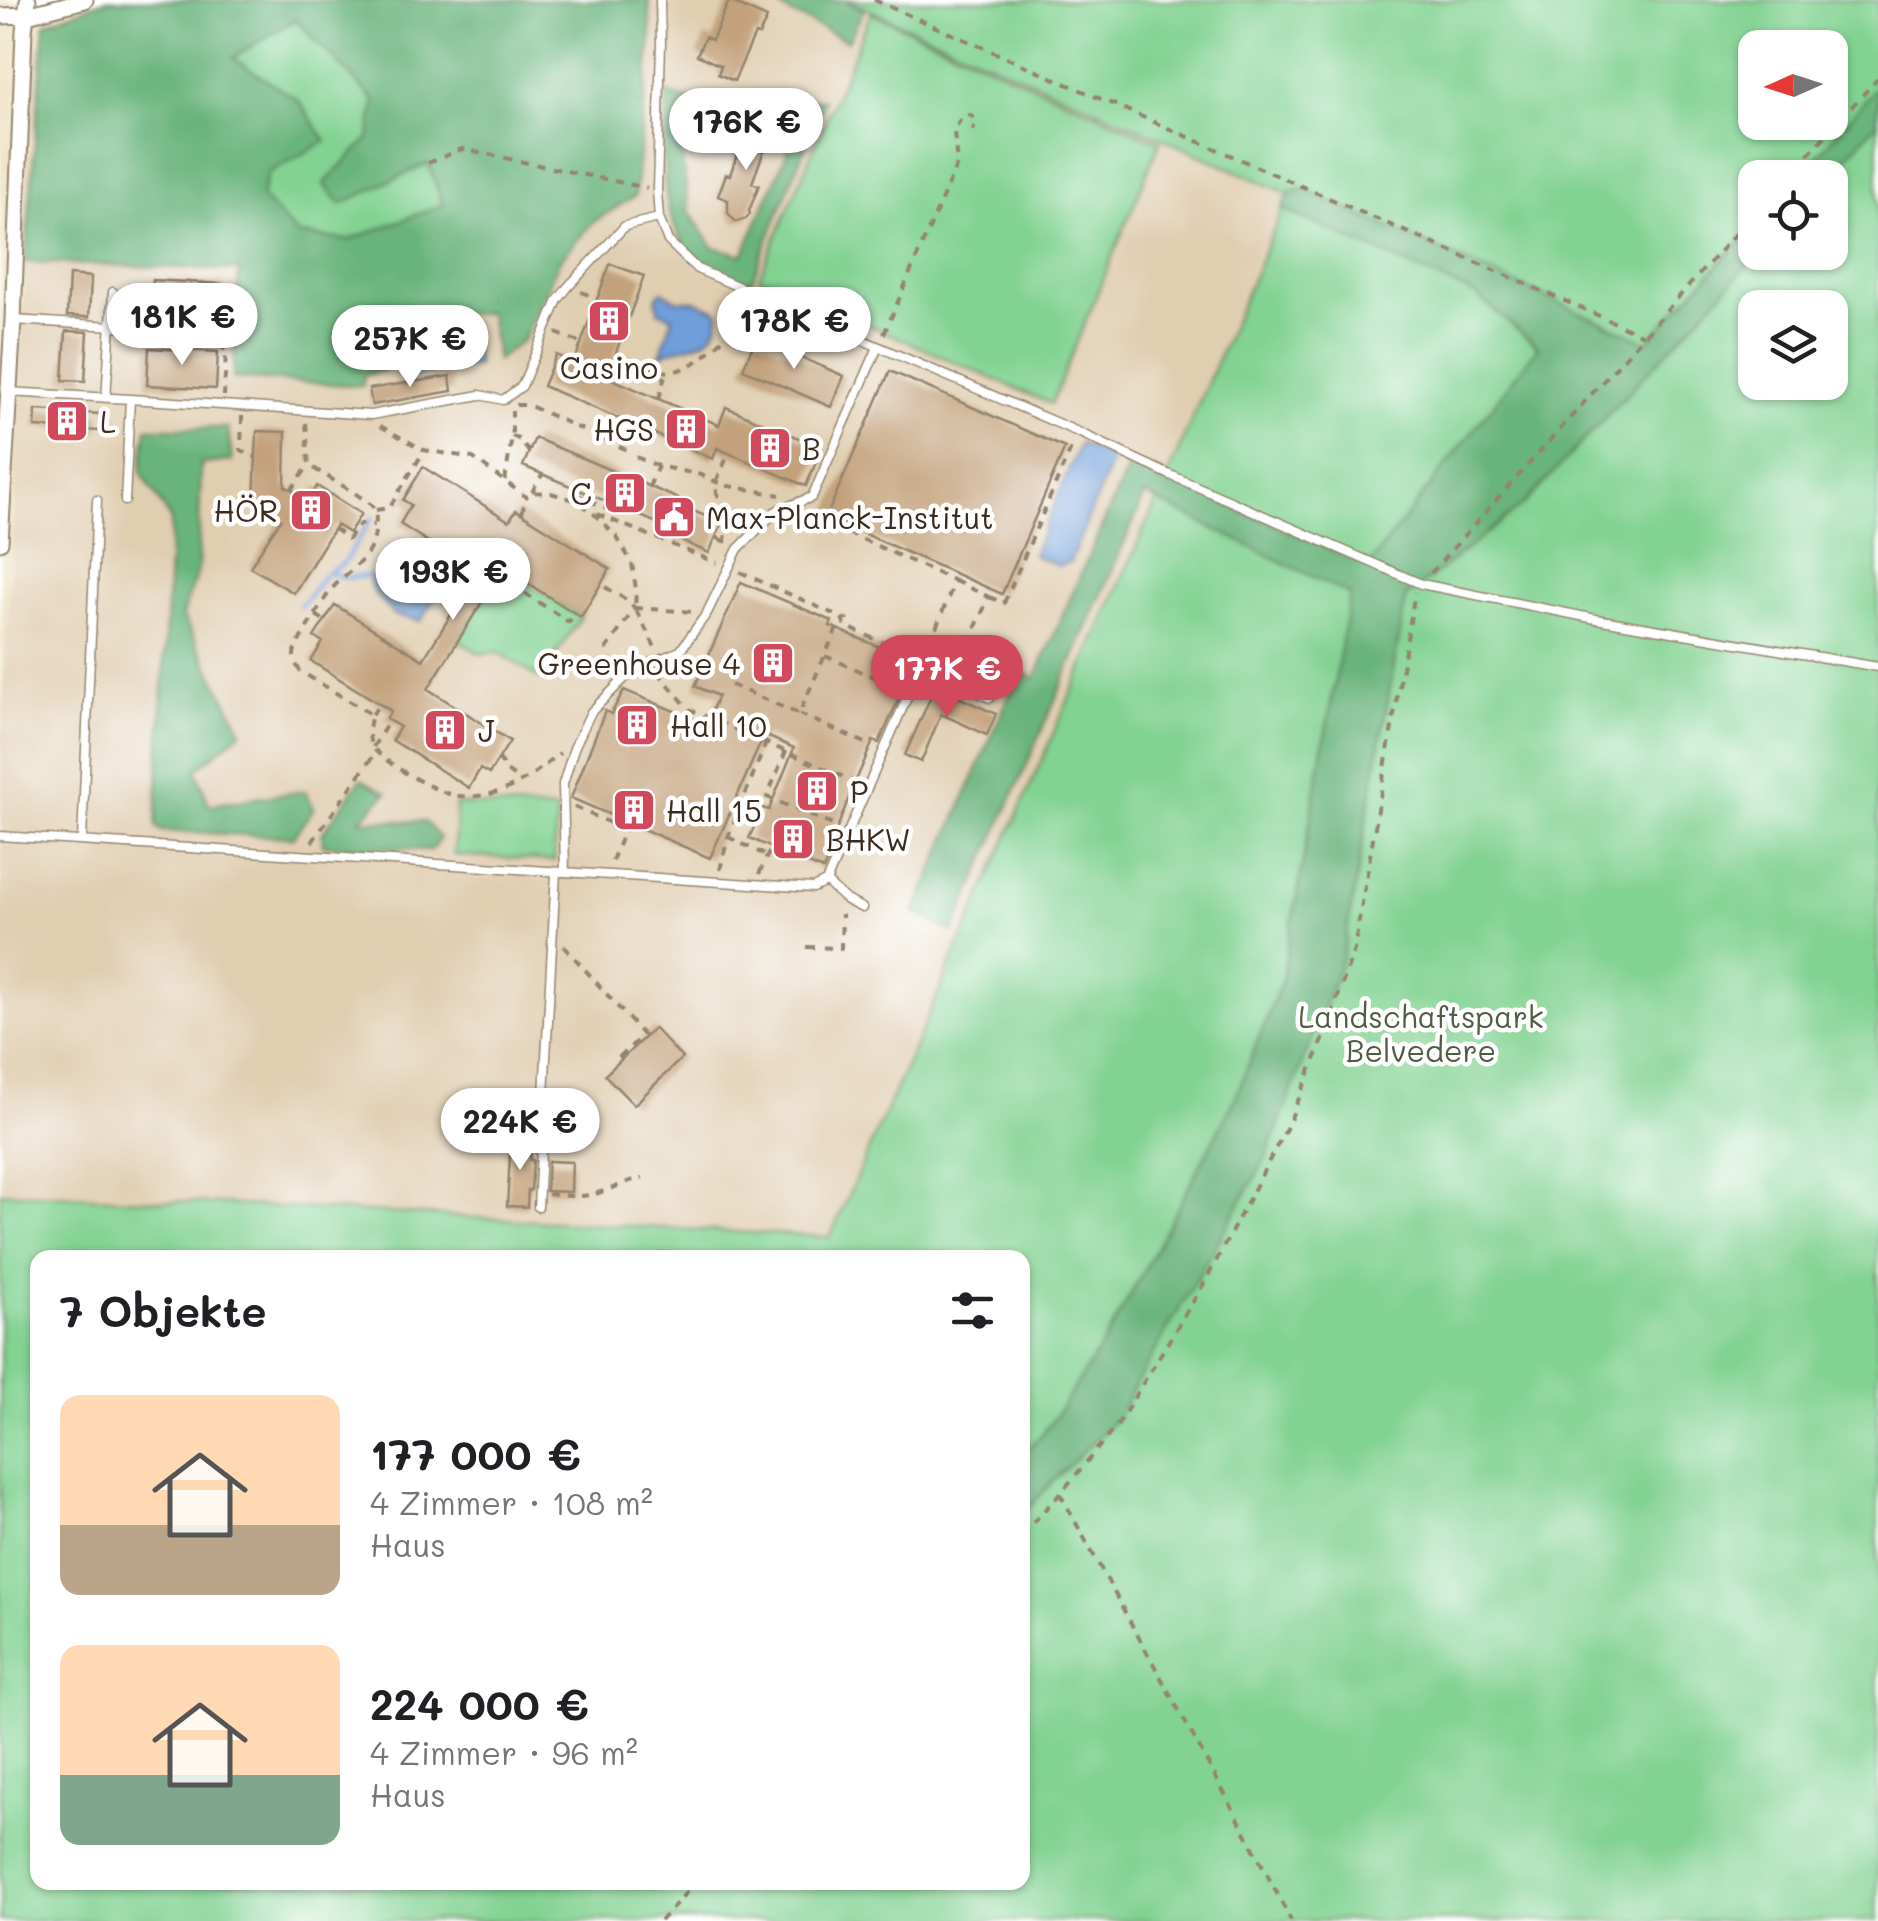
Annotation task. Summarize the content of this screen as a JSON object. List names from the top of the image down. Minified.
{"parks":["Landschaftspark Belvedere"],"places":{"building":["Casino","L","HGS","B","C","HÖR","Greenhouse 4","Hall 10","J","P","Hall 15","BHKW"],"public building":["Max-Planck-Institut"]},"north":"left","page":{"price":["176K €","181K €","178K €","257K €","193K €","177K €","224K €"],"heading":"7 Objekte","list":[{"name":"177 000 €","note":"4 Zimmer · 108 m² · Haus"},{"name":"224 000 €","note":"4 Zimmer · 96 m² · Haus"}]}}
